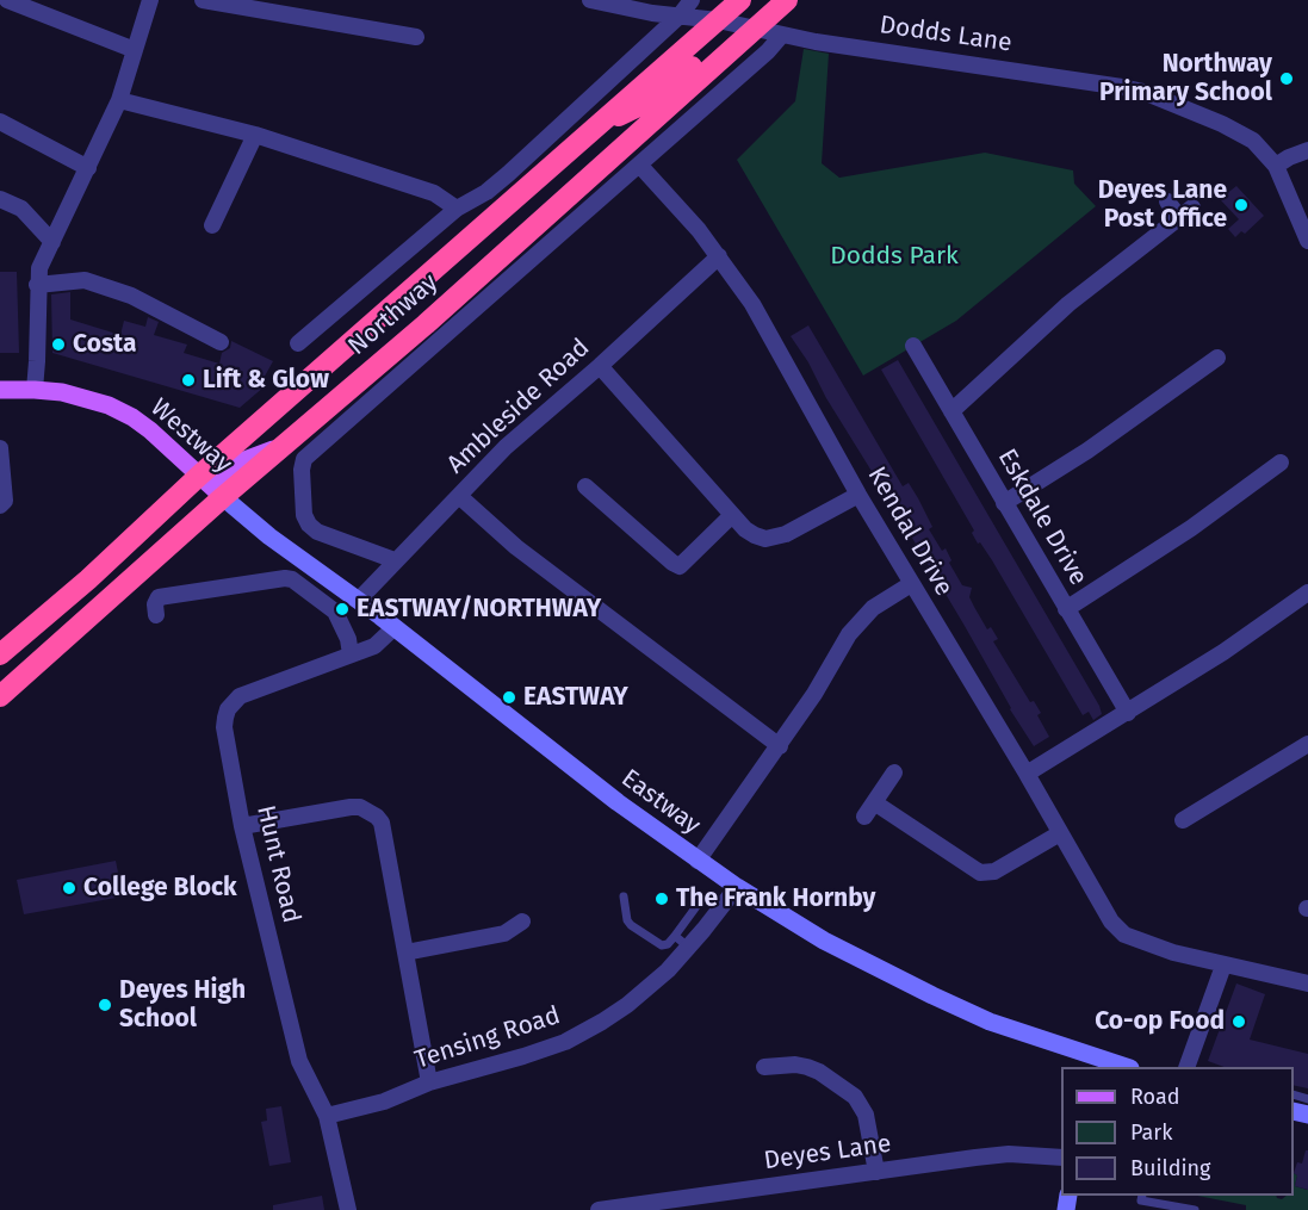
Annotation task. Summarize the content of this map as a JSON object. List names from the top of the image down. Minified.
{"streets":{"highway":["Northway"],"main road":["Westway"],"street":["Dodds Lane","Ambleside Road","Eskdale Drive","Kendal Drive","Eastway","Hunt Road","Tensing Road","Deyes Lane"]},"crossings":[["Dodds Lane","Northway"],["Northway","Ambleside Road"],["Northway","Westway"],["Northway","Kendal Drive"],["Northway","Eastway"],["Ambleside Road","Kendal Drive"],["Ambleside Road","Eastway"],["Westway","Eastway"],["Eastway","Hunt Road"],["Eastway","Tensing Road"],["Hunt Road","Tensing Road"]],"parks":["Dodds Park"],"places":["Northway Primary School","Deyes Lane Post Office","Costa","Lift & Glow","EASTWAY/NORTHWAY","EASTWAY","College Block","The Frank Hornby","Deyes High School","Co-op Food"],"legend":["Road","Park","Building"]}
